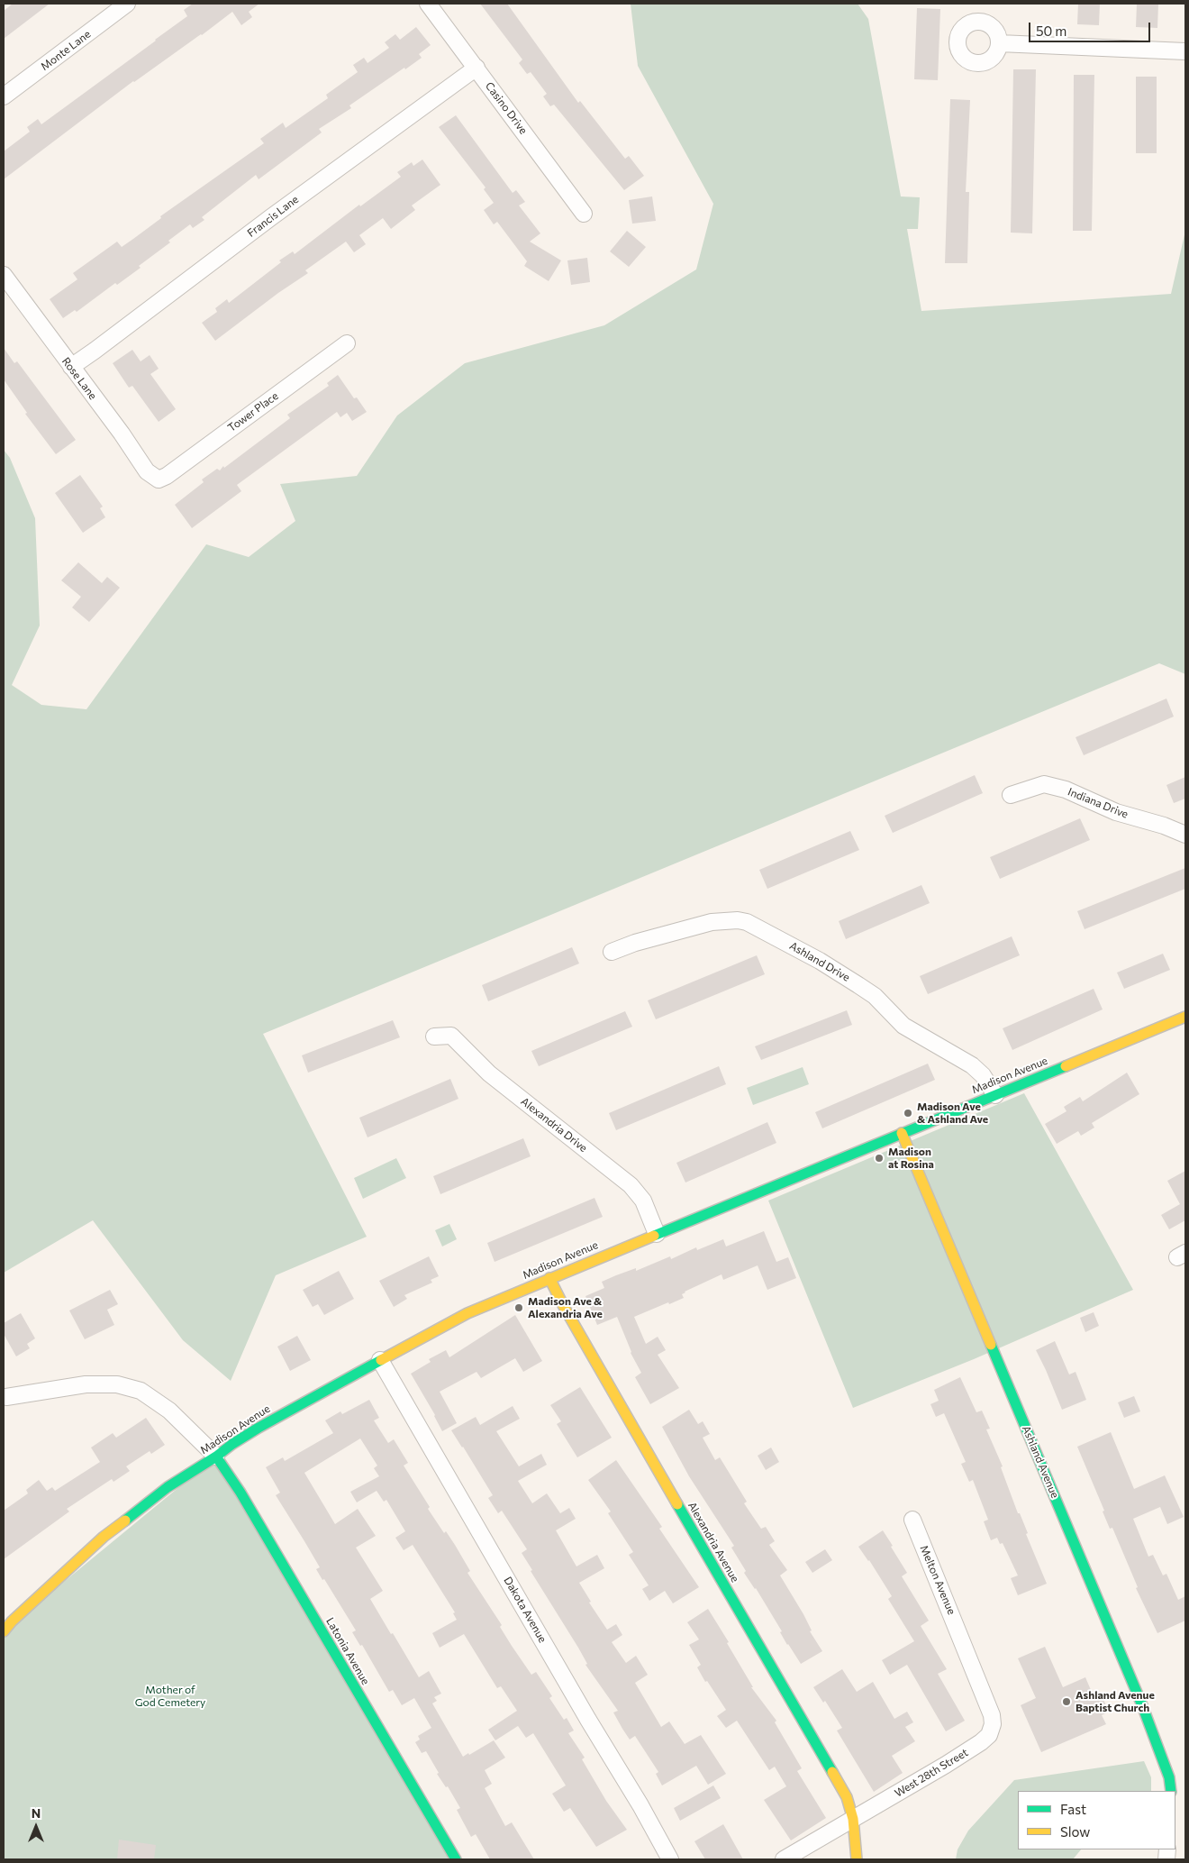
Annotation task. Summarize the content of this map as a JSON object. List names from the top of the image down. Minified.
{"streets":{"street":["Monte Lane","Casino Drive","Francis Lane","Rose Lane","Tower Place","Indiana Drive","Ashland Drive","Madison Avenue","Alexandria Drive","Ashland Avenue","Alexandria Avenue","Melton Avenue","Dakota Avenue","Latonia Avenue","West 28th Street"]},"crossings":[["Casino Drive","Francis Lane"],["Francis Lane","Rose Lane"],["Rose Lane","Tower Place"],["Ashland Drive","Madison Avenue"],["Madison Avenue","Alexandria Drive"],["Madison Avenue","Ashland Avenue"],["Madison Avenue","Alexandria Avenue"],["Madison Avenue","Dakota Avenue"],["Madison Avenue","Latonia Avenue"],["Alexandria Avenue","West 28th Street"],["Melton Avenue","West 28th Street"]],"parks":["Mother of God Cemetery"],"places":["Madison Ave & Ashland Ave","Madison at Rosina","Madison Ave & Alexandria Ave","Ashland Avenue Baptist Church"],"legend":["Fast","Slow"],"scale_bar":"50 m","north":"top"}
